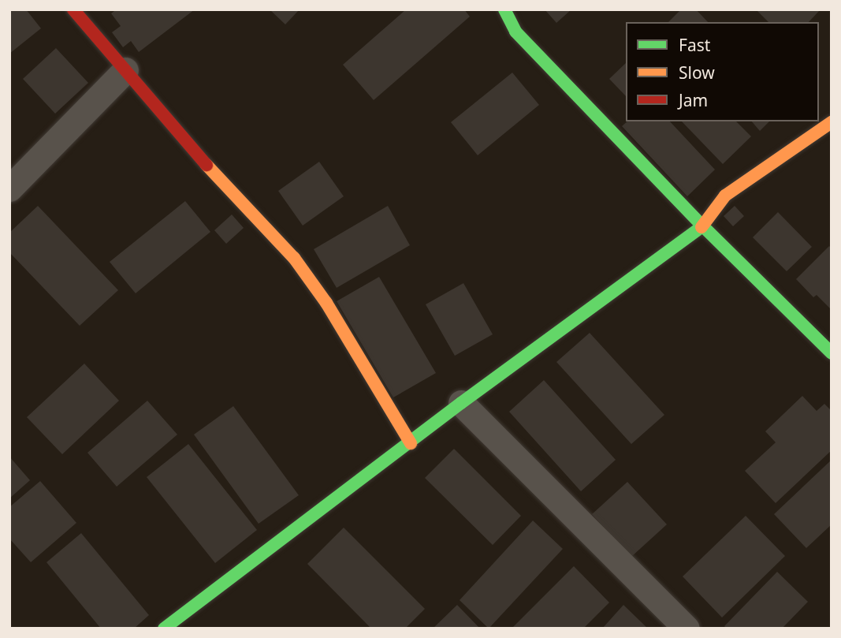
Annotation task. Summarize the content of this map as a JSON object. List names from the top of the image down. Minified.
{"legend":["Fast","Slow","Jam"]}
